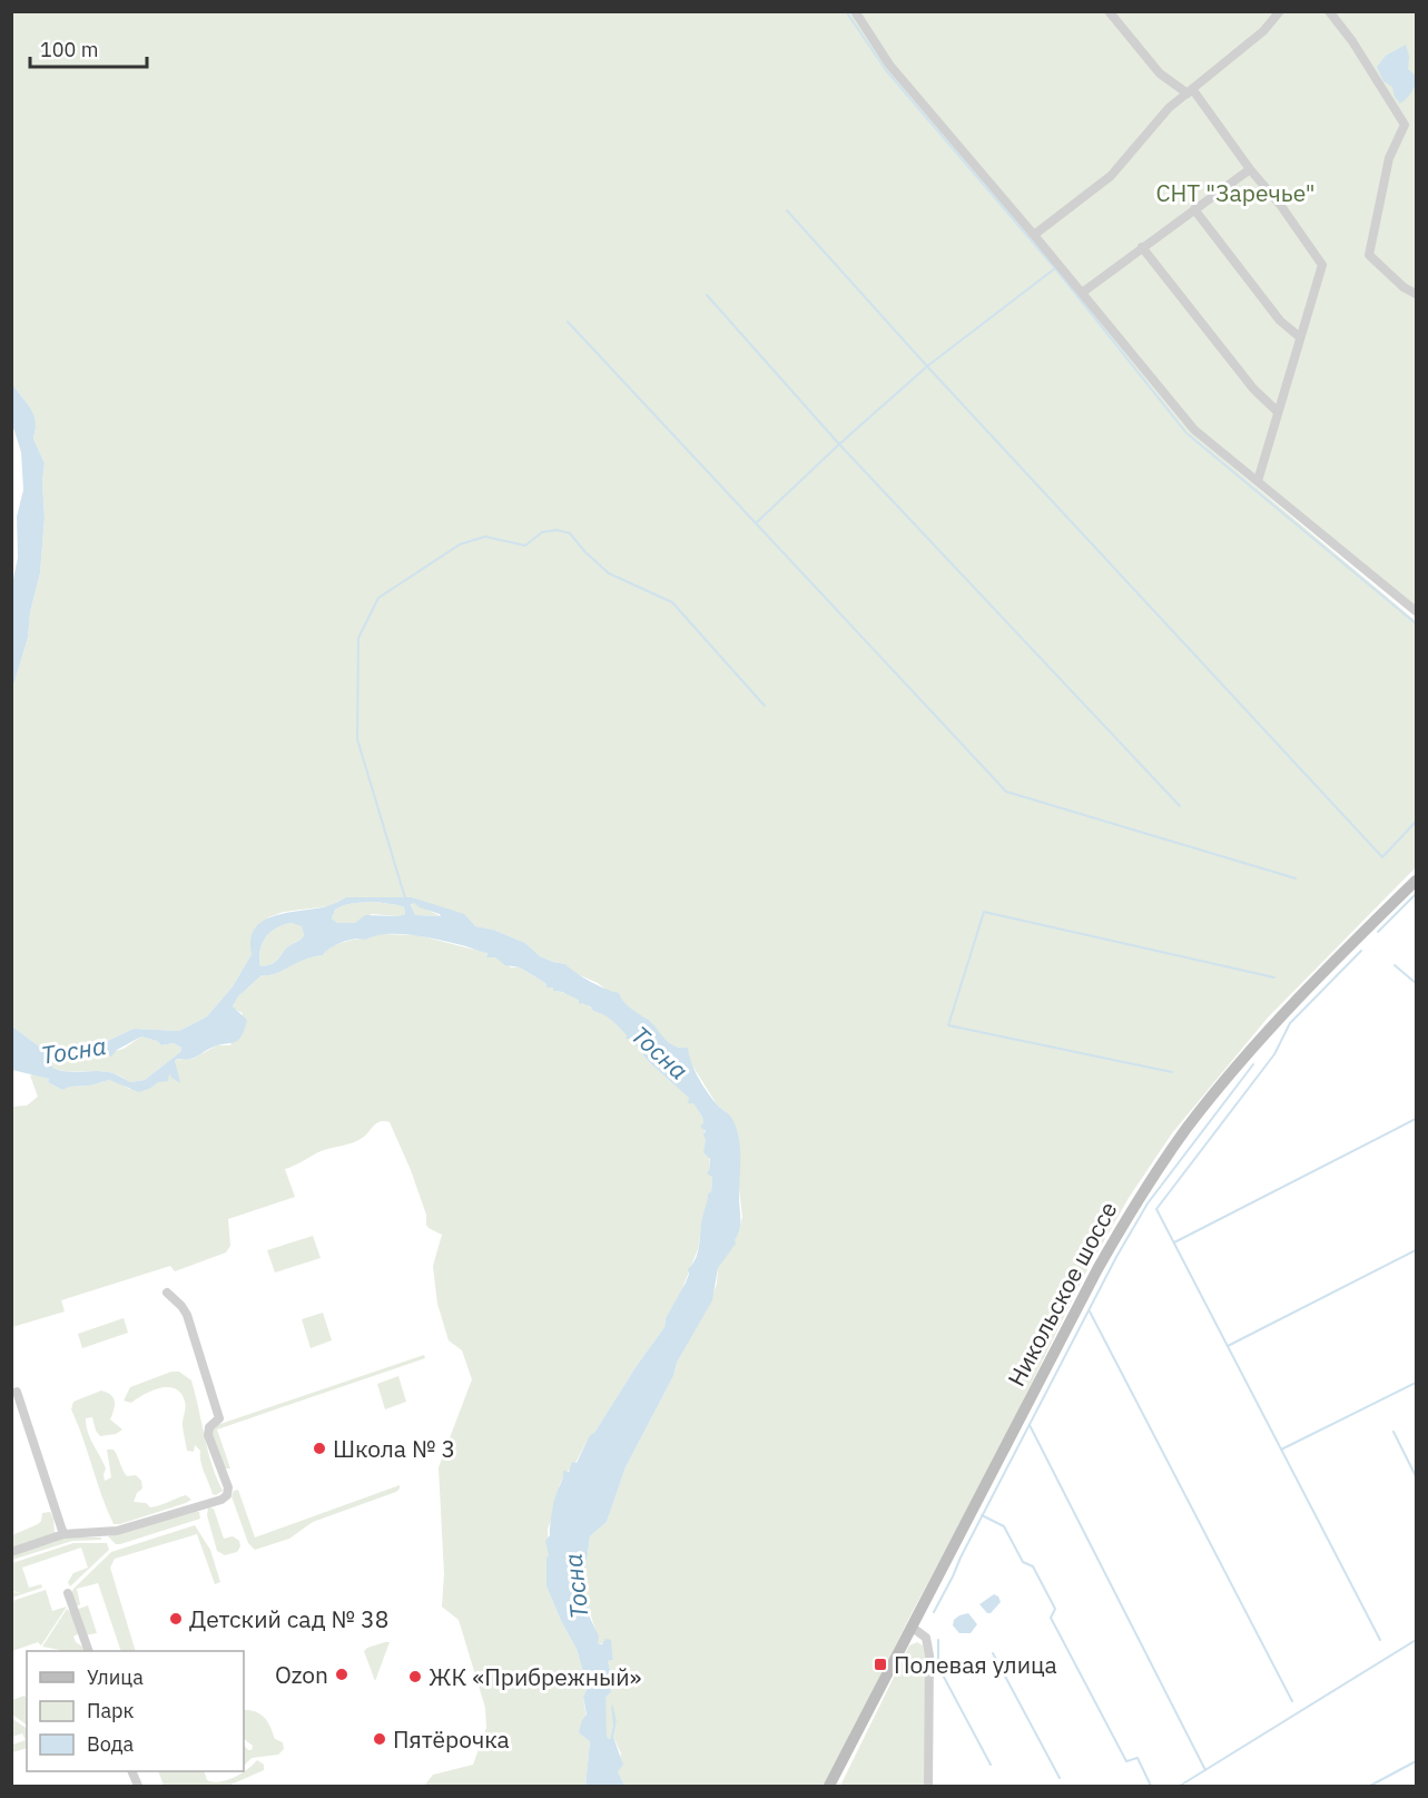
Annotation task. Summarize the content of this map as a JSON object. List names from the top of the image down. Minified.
{"streets":{"main road":["Никольское шоссе"]},"water":["Тосна"],"parks":["СНТ \"Заречье\""],"places":{"other":["Школа № 3","Детский сад № 38","Ozon","ЖК «Прибрежный»","Пятёрочка"],"transit":["Полевая улица"]},"legend":["Улица","Парк","Вода"],"scale_bar":"100 m"}
